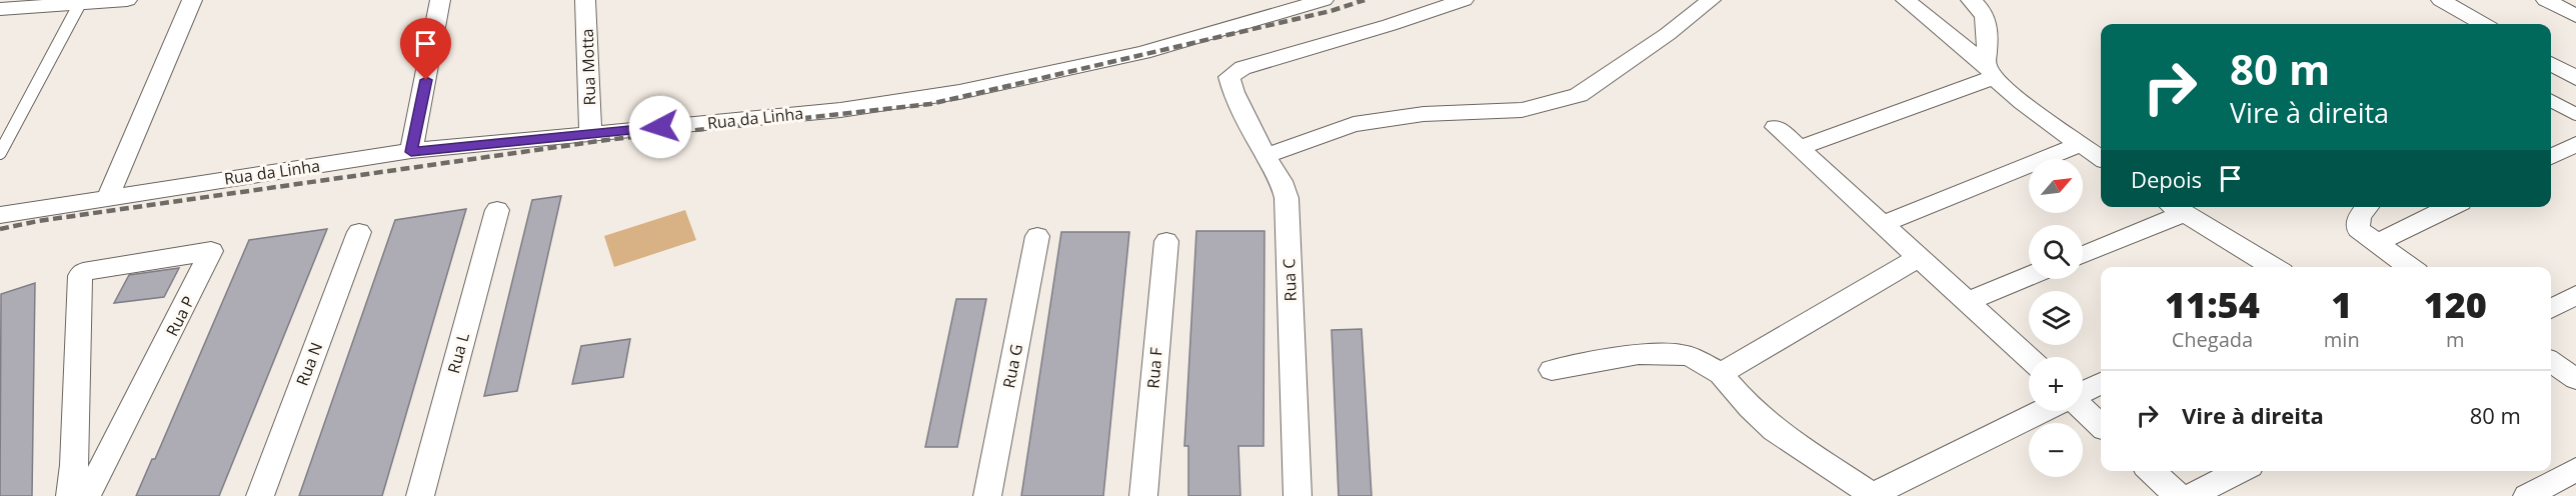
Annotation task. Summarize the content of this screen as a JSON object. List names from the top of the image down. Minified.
{"streets":{"street":["Rua Motta","Rua da Linha","Rua C","Rua P","Rua L","Rua N","Rua G","Rua F"]},"crossings":[["Rua Motta","Rua da Linha"]],"north":"top right","page":{"turn":["80 m","Vire à direita"],"then":"Depois","map_buttons":["+","−"],"eta":["11:54","Chegada","1","min","120","m"],"list":[{"name":"Vire à direita","value":"80 m"}]}}
